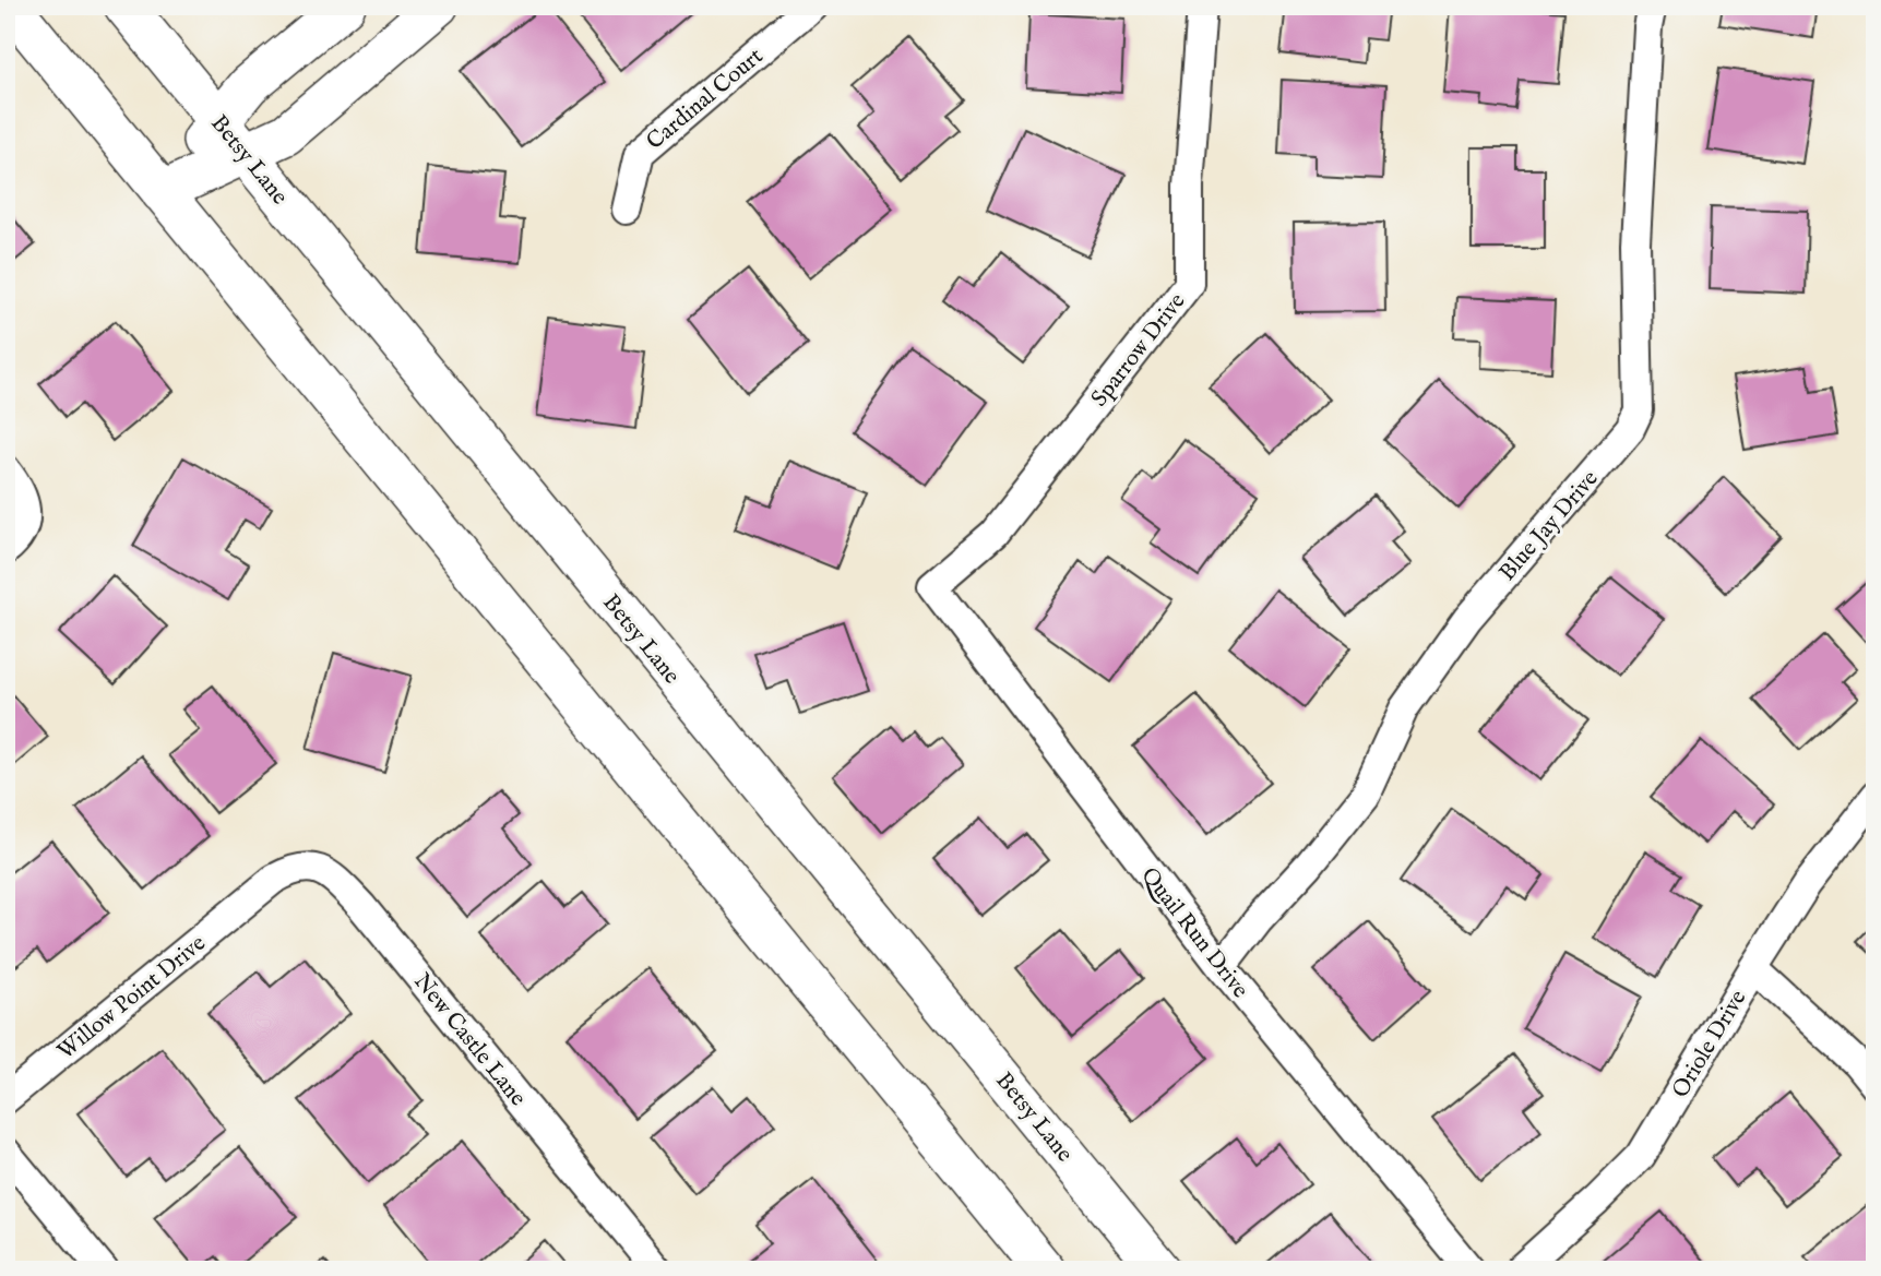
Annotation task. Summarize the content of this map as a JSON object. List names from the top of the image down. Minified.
{"streets":{"main road":["Betsy Lane"],"street":["Cardinal Court","Sparrow Drive","Blue Jay Drive","Quail Run Drive","Willow Point Drive","New Castle Lane","Oriole Drive"]},"crossings":[["Sparrow Drive","Quail Run Drive"],["Blue Jay Drive","Quail Run Drive"],["Willow Point Drive","New Castle Lane"]]}
